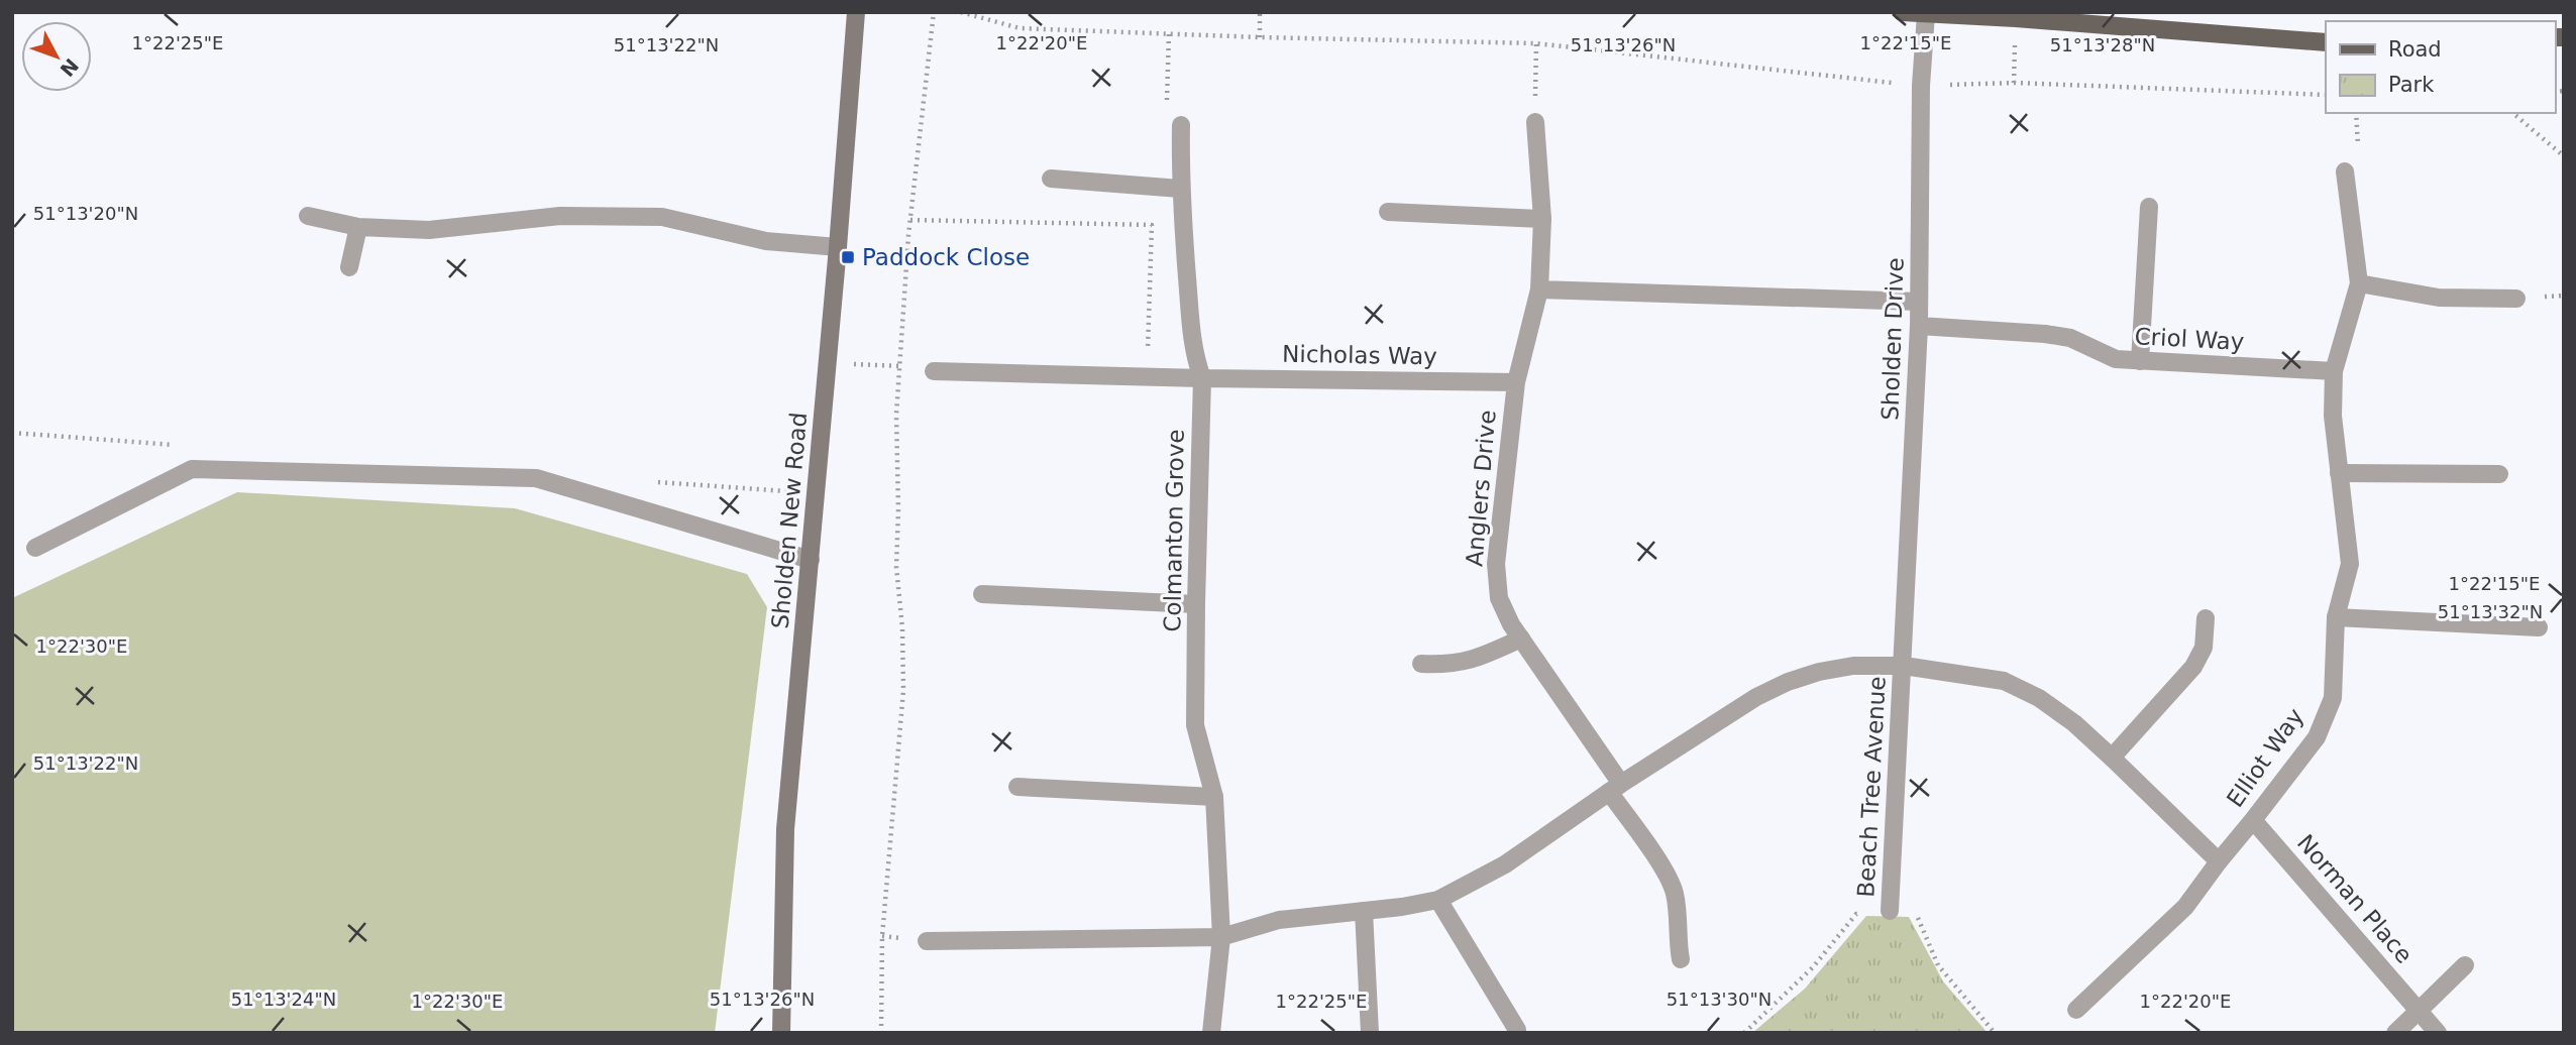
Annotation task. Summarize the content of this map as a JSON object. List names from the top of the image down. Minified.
{"streets":{"street":["Sholden Drive","Criol Way","Nicholas Way","Anglers Drive","Sholden New Road","Colmanton Grove","Elliot Way","Beach Tree Avenue","Norman Place"]},"crossings":[["Sholden Drive","Criol Way"],["Sholden Drive","Beach Tree Avenue"],["Criol Way","Elliot Way"],["Nicholas Way","Anglers Drive"],["Nicholas Way","Colmanton Grove"],["Elliot Way","Norman Place"]],"places":{"transit":["Paddock Close"]},"legend":["Road","Park"],"north":"bottom right","coordinates":["1°22'25\"E","1°22'20\"E","1°22'15\"E","51°13'22\"N","51°13'26\"N","51°13'28\"N","51°13'20\"N","51°13'32\"N","1°22'30\"E","51°13'24\"N","51°13'30\"N"]}
